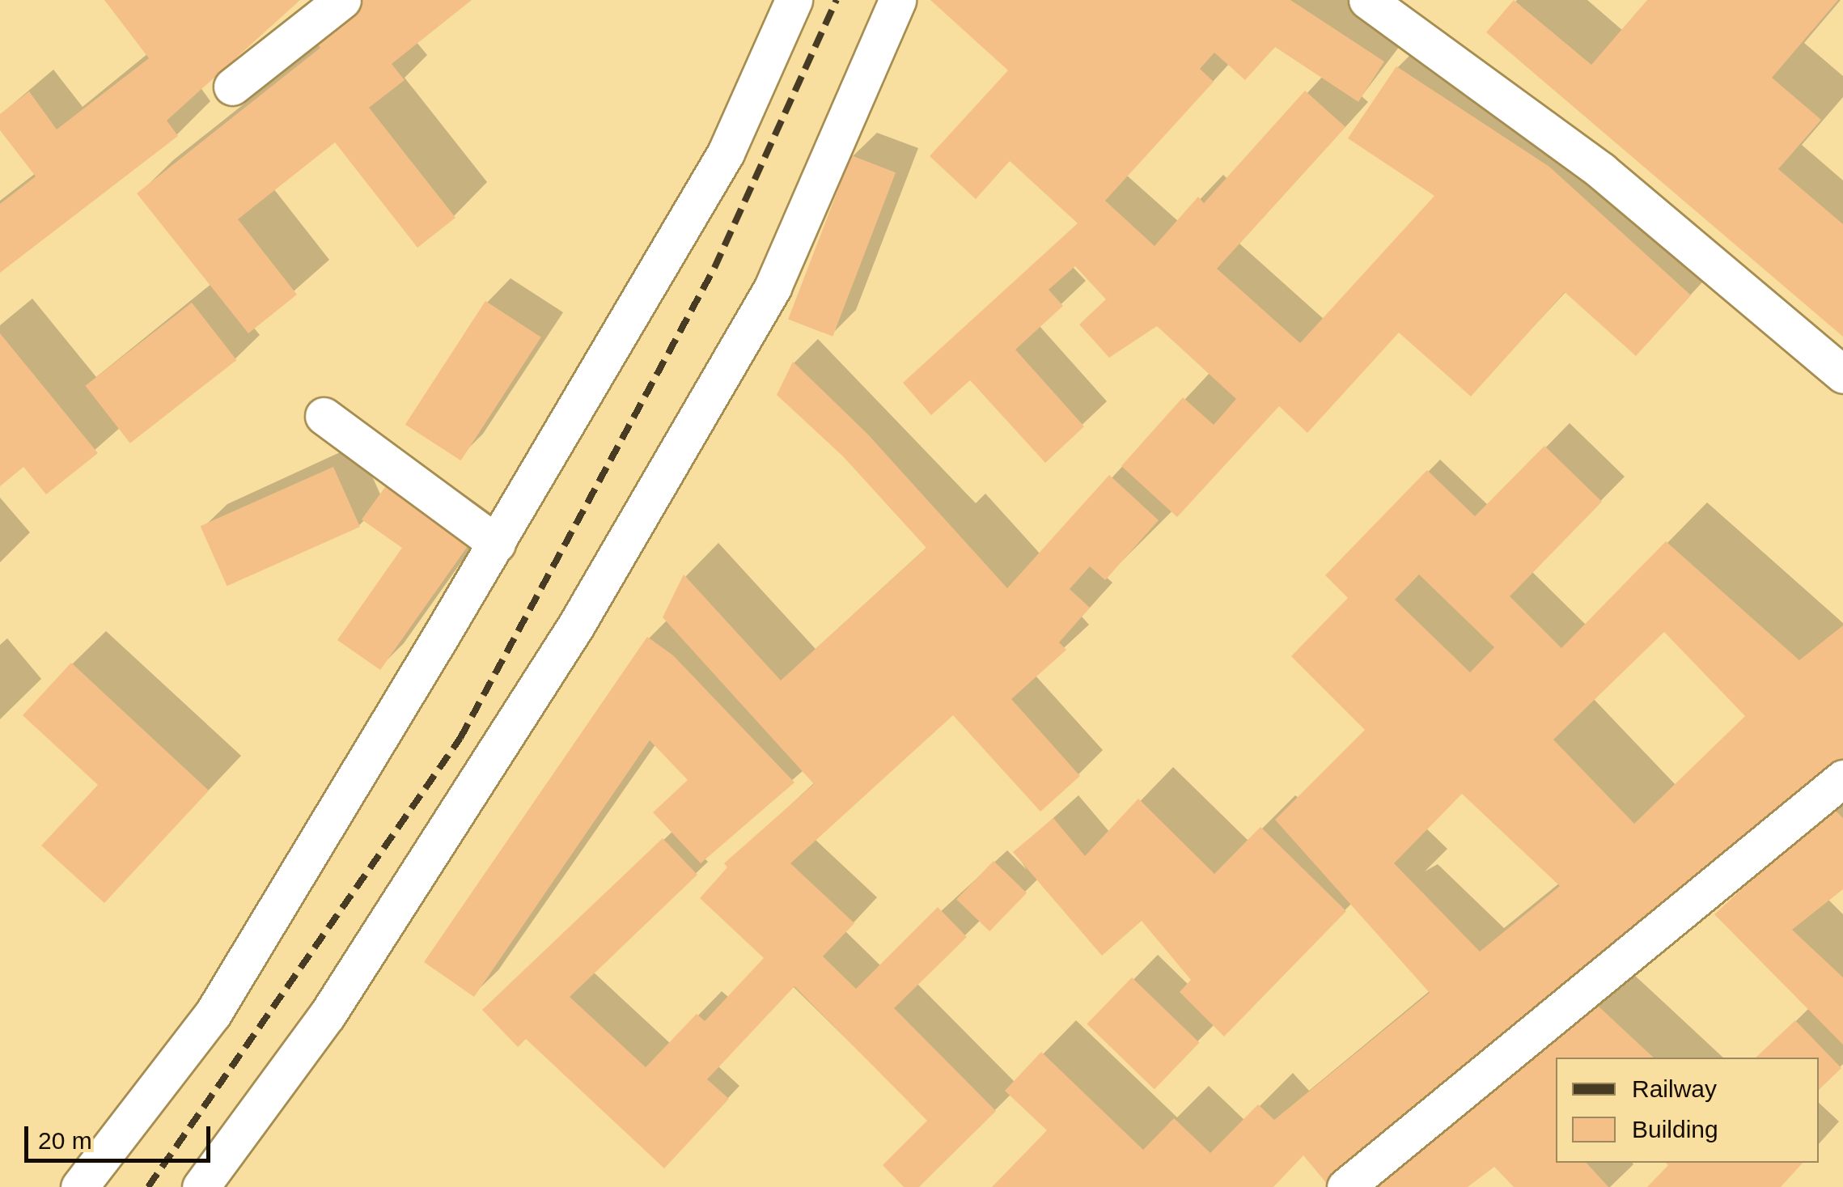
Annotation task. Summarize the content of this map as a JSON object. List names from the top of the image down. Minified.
{"legend":["Railway","Building"],"scale_bar":"20 m"}
